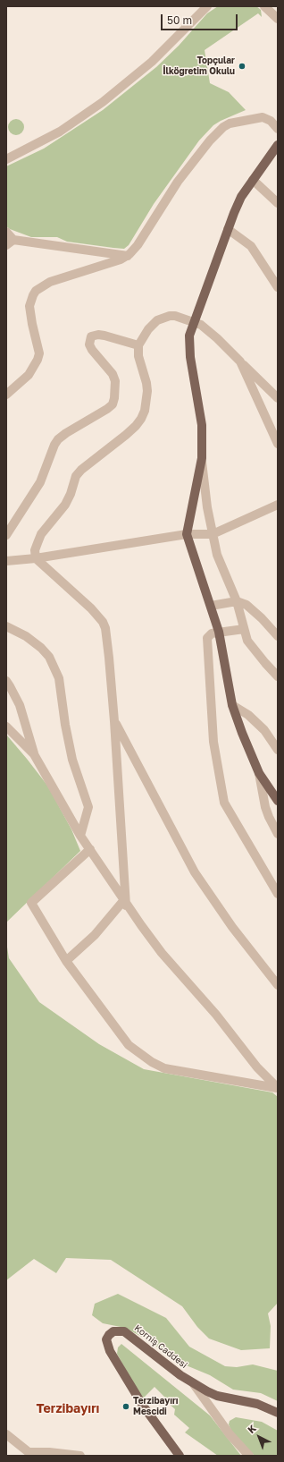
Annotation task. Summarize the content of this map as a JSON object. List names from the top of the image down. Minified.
{"streets":{"main road":["Korniş Caddesi"]},"districts":["Terzibayırı"],"places":["Topçular İlköğretim Okulu","Terzibayırı Mescidi"],"scale_bar":"50 m","north":"top left"}
